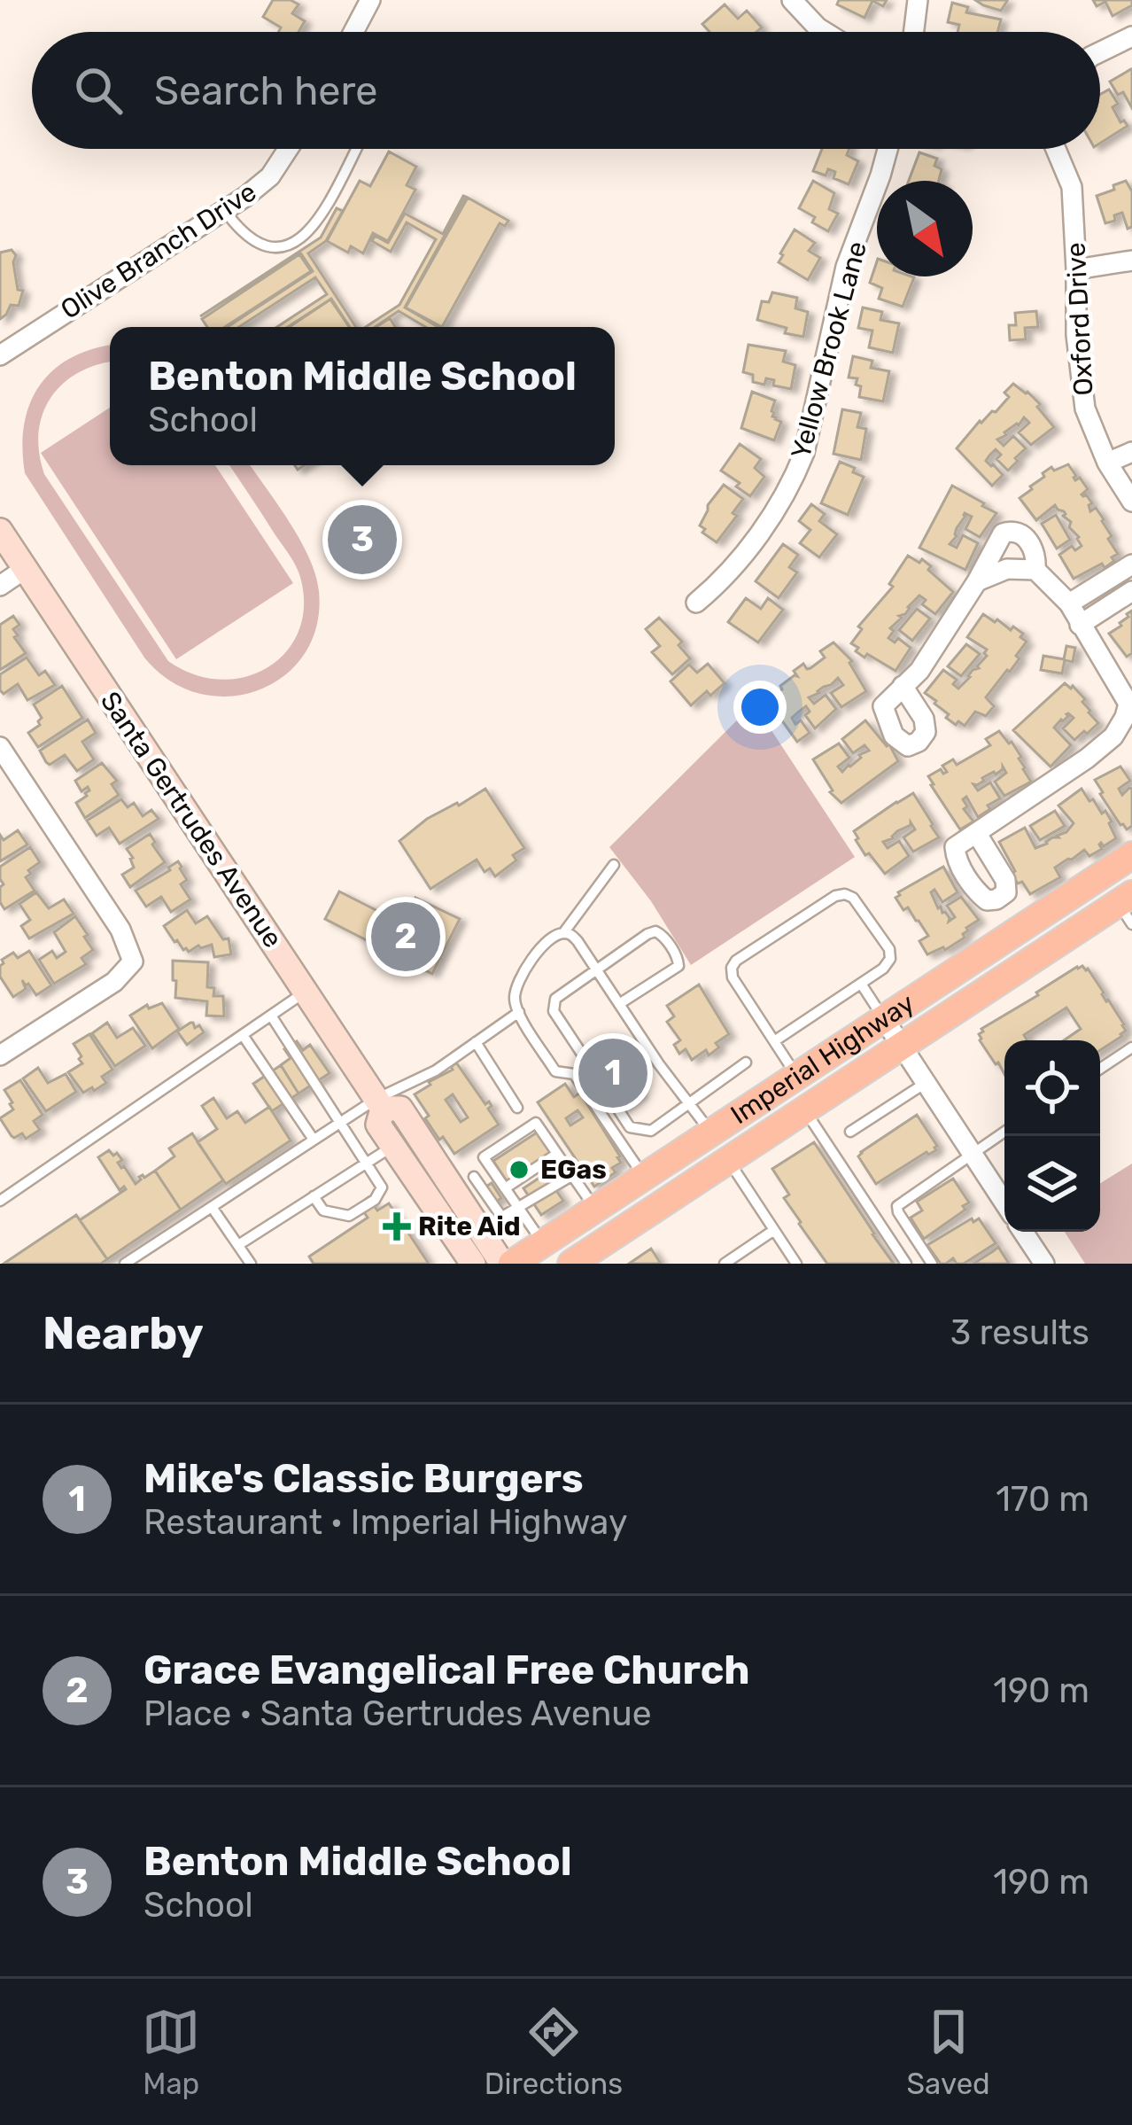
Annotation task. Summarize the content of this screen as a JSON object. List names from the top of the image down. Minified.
{"streets":{"main road":["Santa Gertrudes Avenue","Imperial Highway"],"street":["Olive Branch Drive","Oxford Drive","Yellow Brook Lane"]},"places":{"other":["EGas"],"health":["Rite Aid"]},"north":"bottom right","page":{"search":"Search here","popup":["Benton Middle School","School"],"pins":["3","2","1"],"heading":["Nearby","3 results"],"list":[{"mark":"1","name":"Mike's Classic Burgers","note":"Restaurant · Imperial Highway","value":"170 m"},{"mark":"2","name":"Grace Evangelical Free Church","note":"Place · Santa Gertrudes Avenue","value":"190 m"},{"mark":"3","name":"Benton Middle School","note":"School","value":"190 m"}],"nav":["Map","Directions","Saved"]}}
